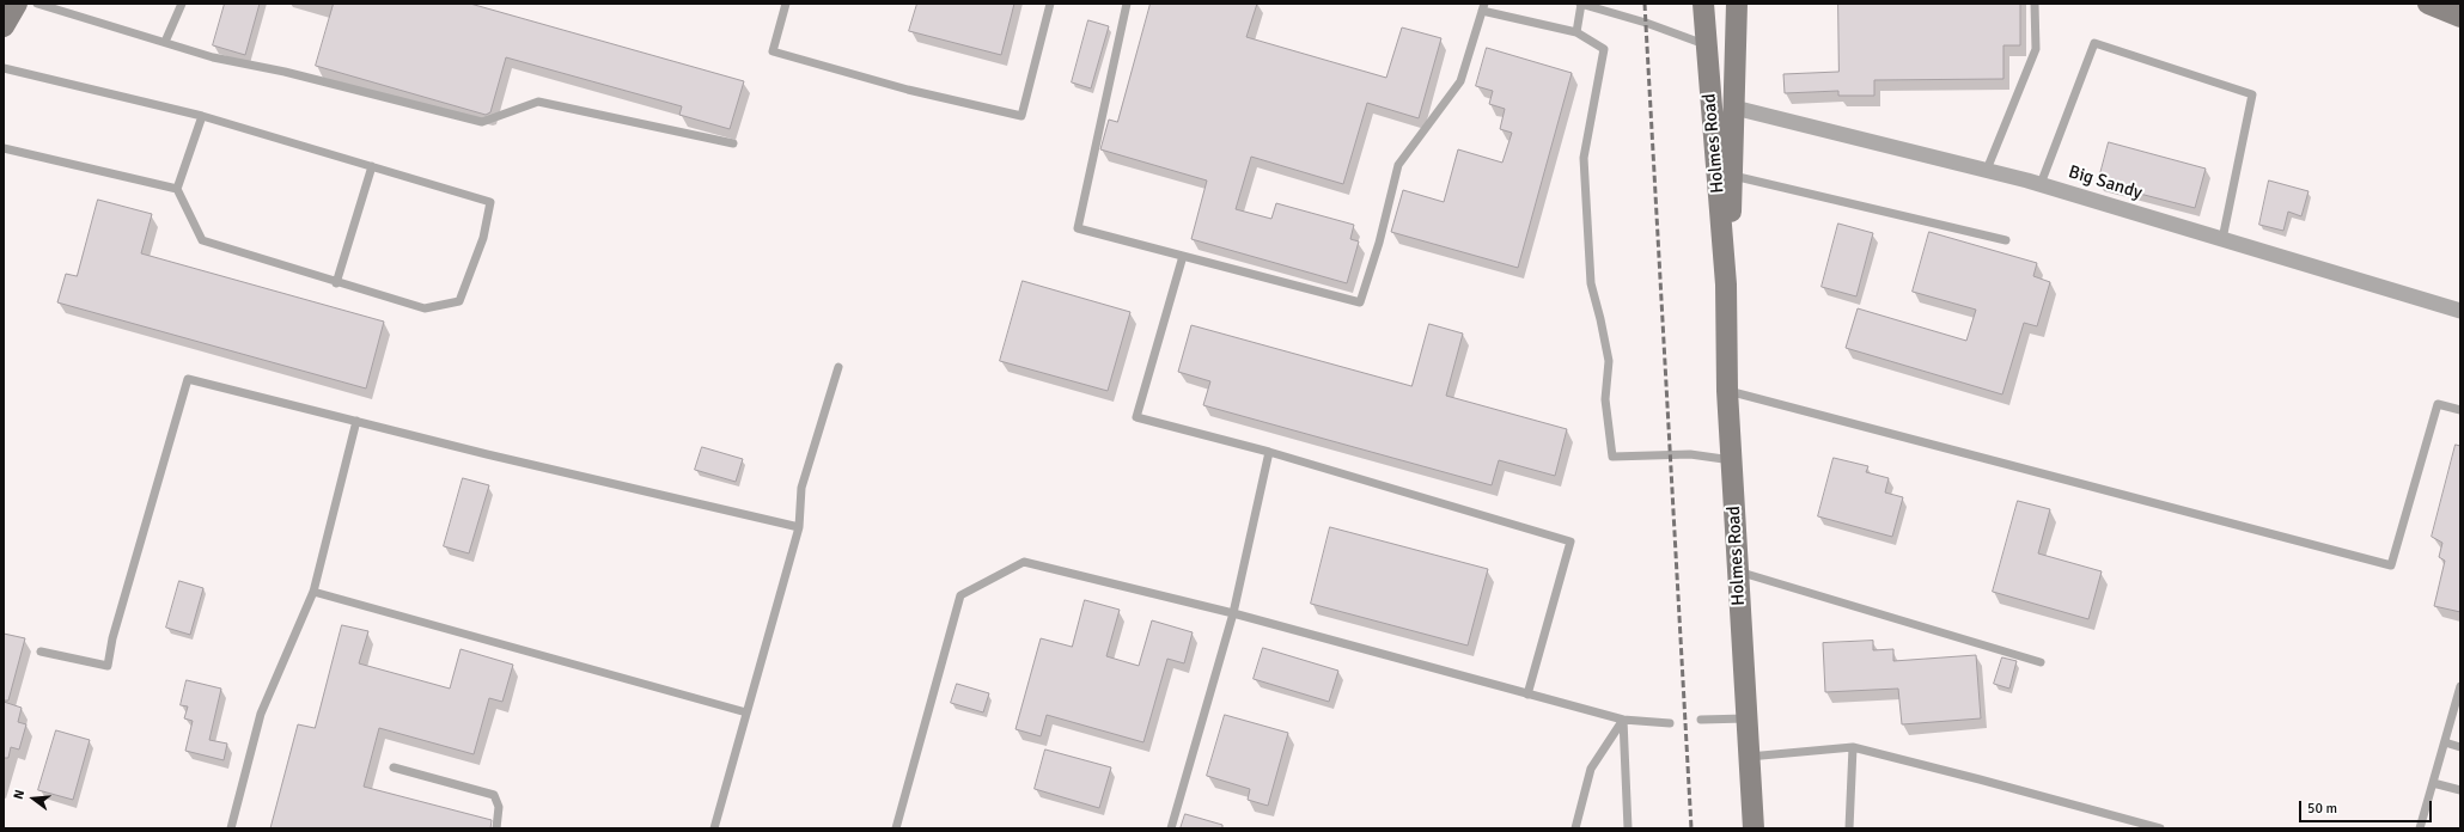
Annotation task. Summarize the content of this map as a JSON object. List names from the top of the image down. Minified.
{"streets":{"main road":["Holmes Road"],"street":["Big Sandy"]},"crossings":[["Holmes Road","Big Sandy"]],"scale_bar":"50 m","north":"left"}
